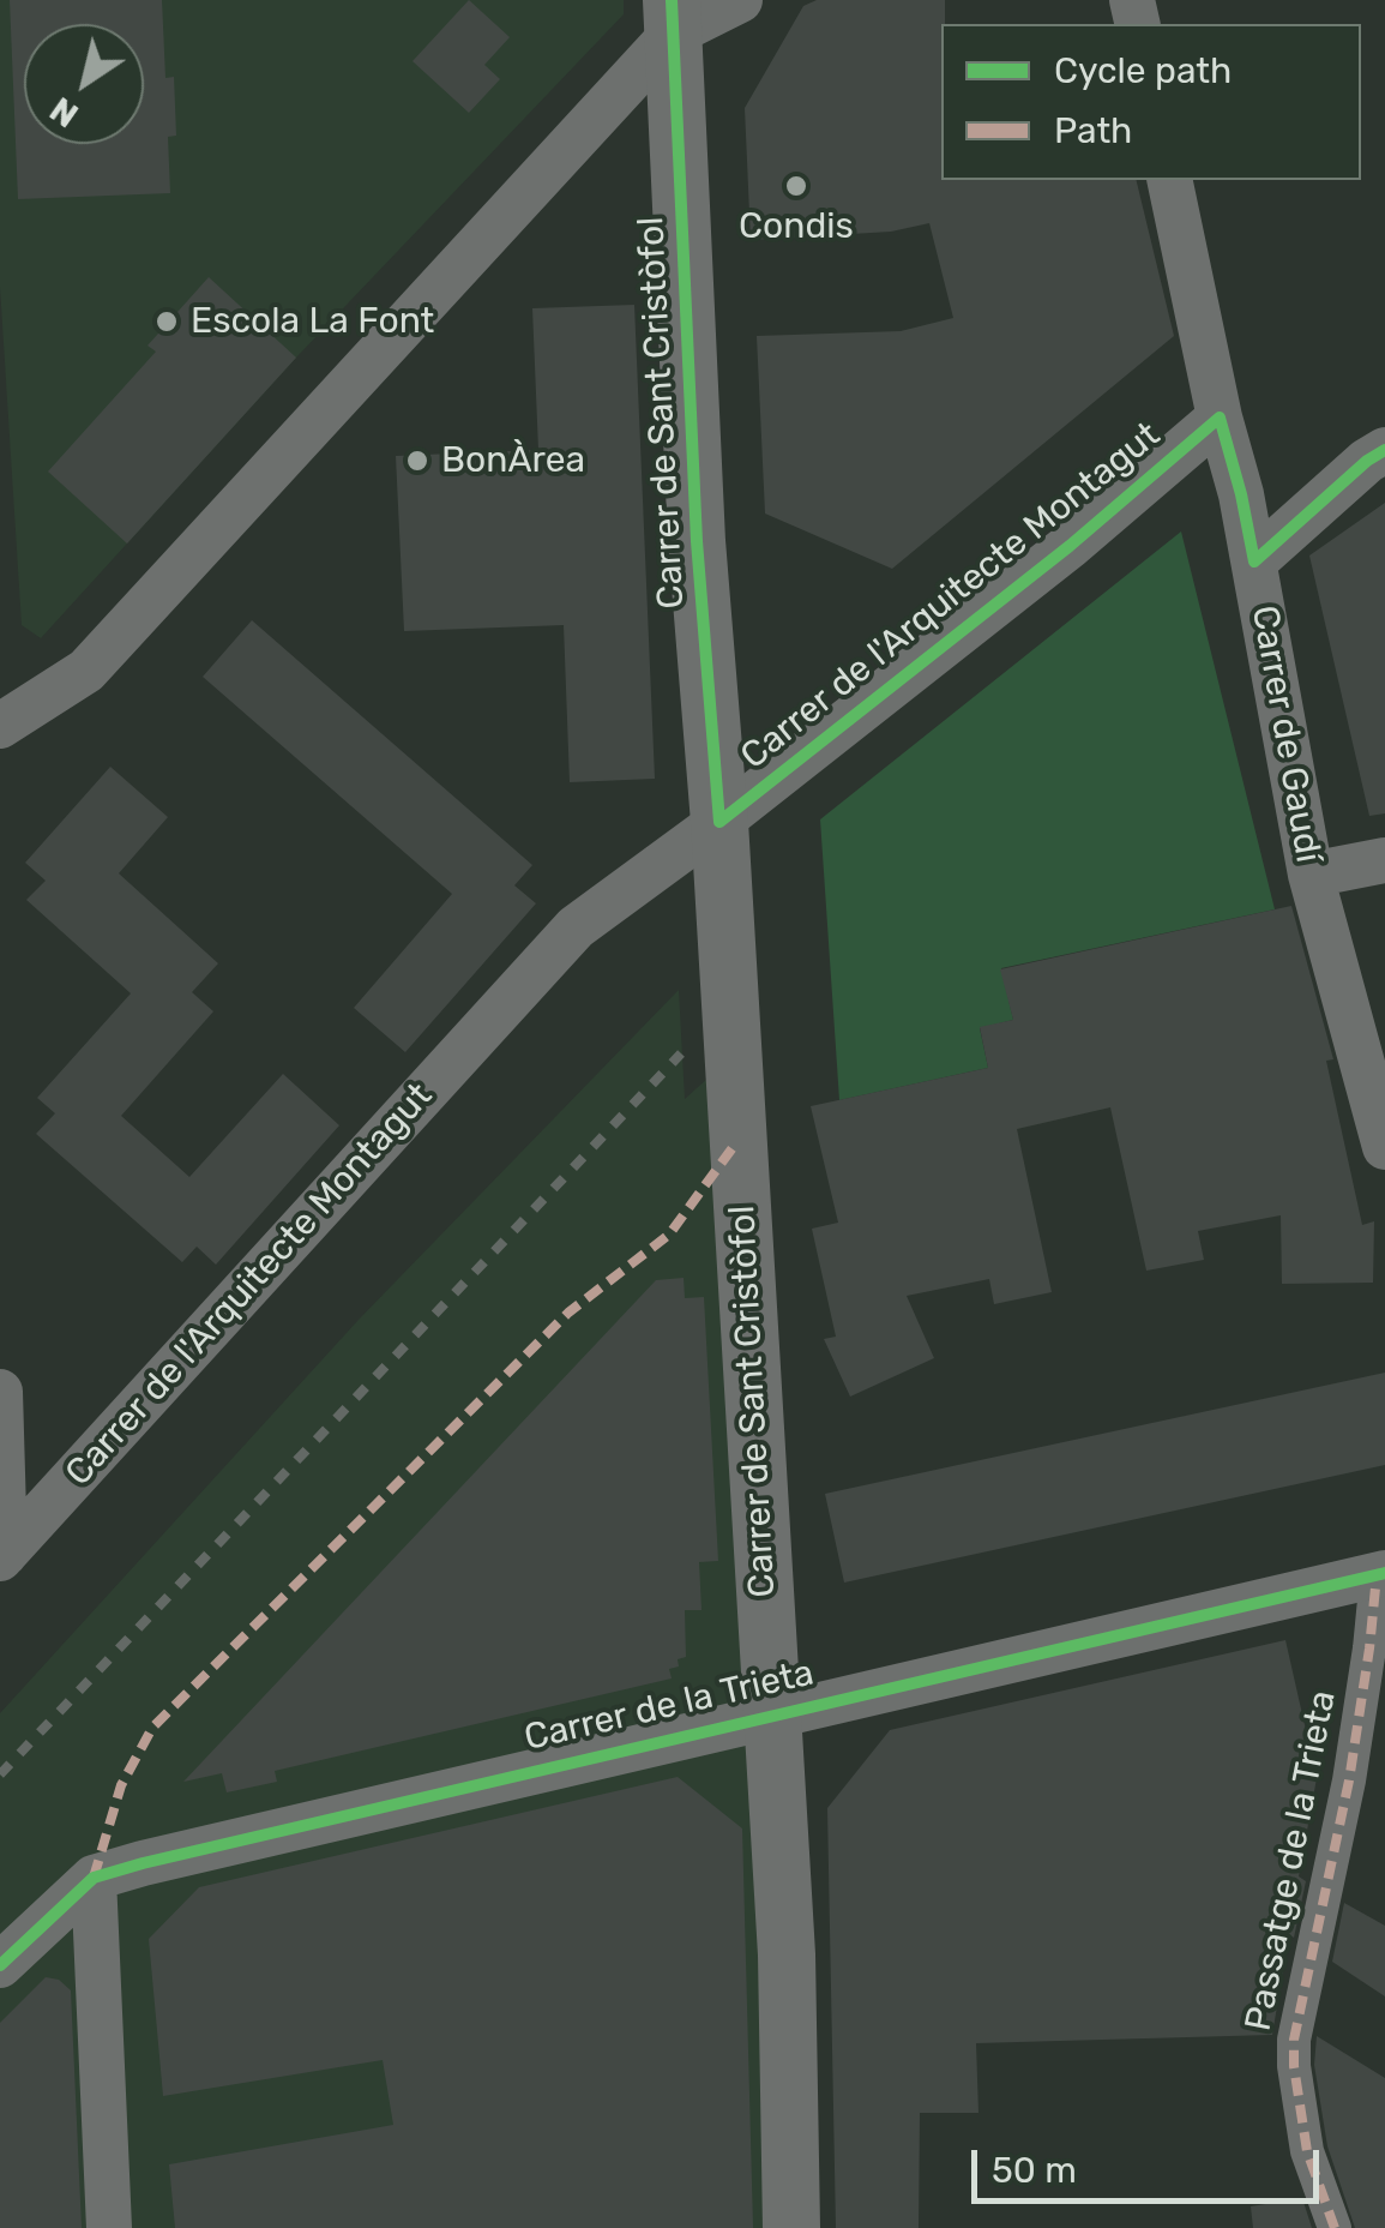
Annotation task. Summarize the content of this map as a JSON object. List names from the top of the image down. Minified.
{"streets":{"street":["Carrer de Sant Cristòfol","Carrer de l'Arquitecte Montagut","Carrer de Gaudí","Carrer de la Trieta","Passatge de la Trieta"]},"crossings":[["Carrer de Sant Cristòfol","Carrer de l'Arquitecte Montagut"],["Carrer de Sant Cristòfol","Carrer de la Trieta"],["Carrer de l'Arquitecte Montagut","Carrer de Gaudí"],["Carrer de la Trieta","Passatge de la Trieta"]],"places":["Condis","Escola La Font","BonÀrea"],"legend":["Cycle path","Path"],"scale_bar":"50 m","north":"bottom left"}
